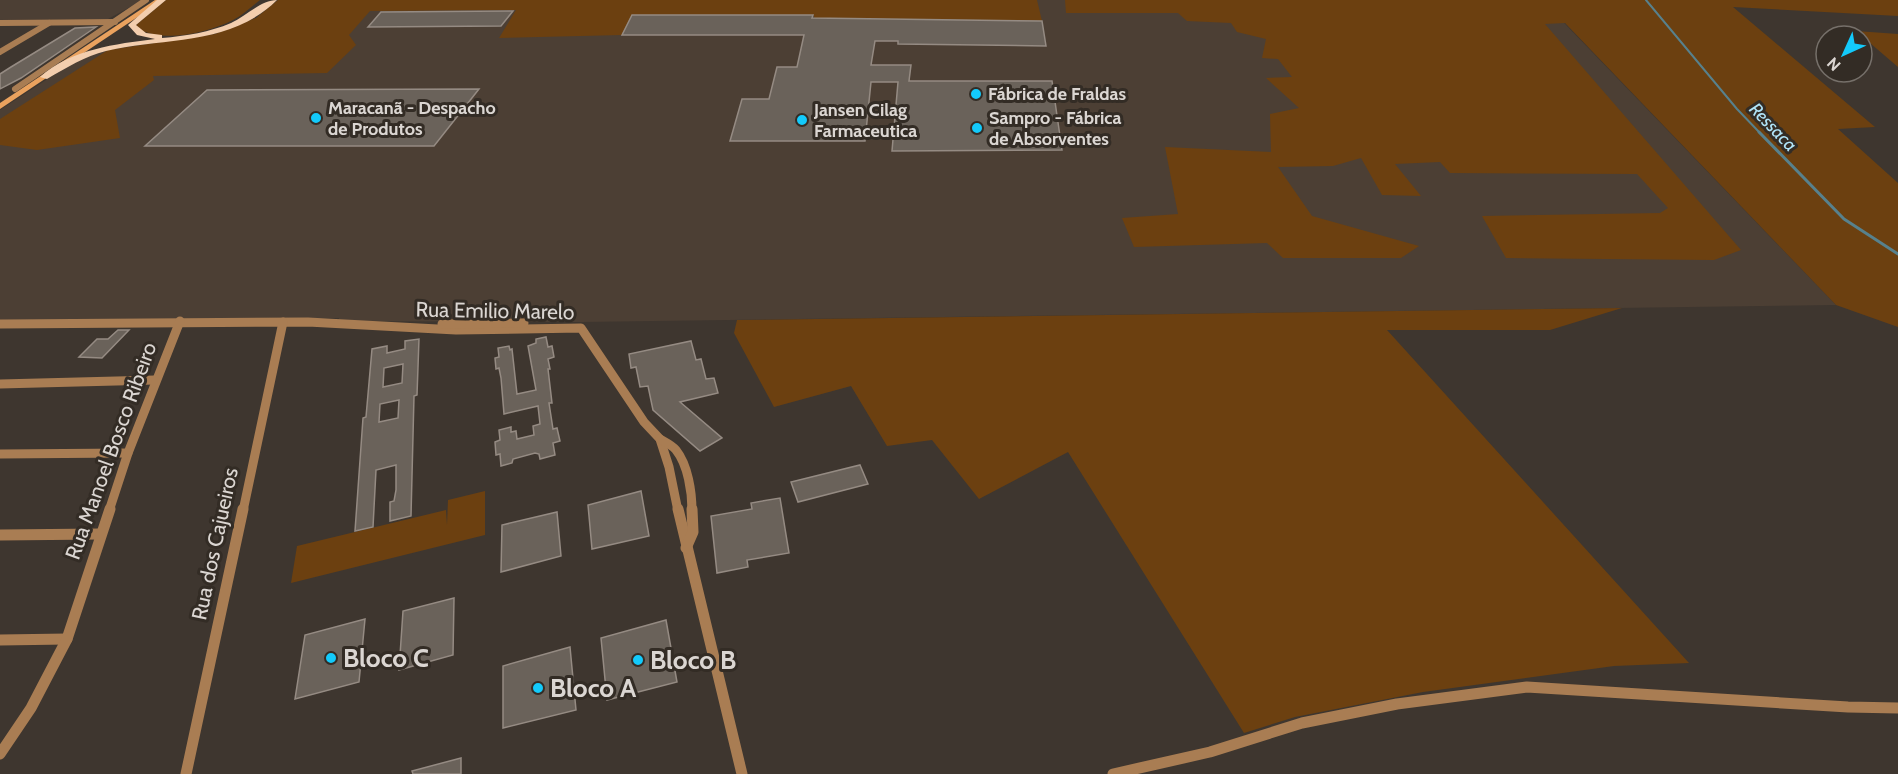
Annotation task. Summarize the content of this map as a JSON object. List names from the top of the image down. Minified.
{"streets":{"street":["Rua Emilio Marelo","Rua Manoel Bosco Ribeiro","Rua dos Cajueiros"]},"crossings":[["Rua Emilio Marelo","Rua Manoel Bosco Ribeiro"],["Rua Emilio Marelo","Rua dos Cajueiros"]],"water":["Ressaca"],"places":["Fábrica de Fraldas","Maracanã - Despacho de Produtos","Jansen Cilag Farmaceutica","Sampro - Fábrica de Absorventes","Bloco C","Bloco B","Bloco A"],"north":"bottom left"}
